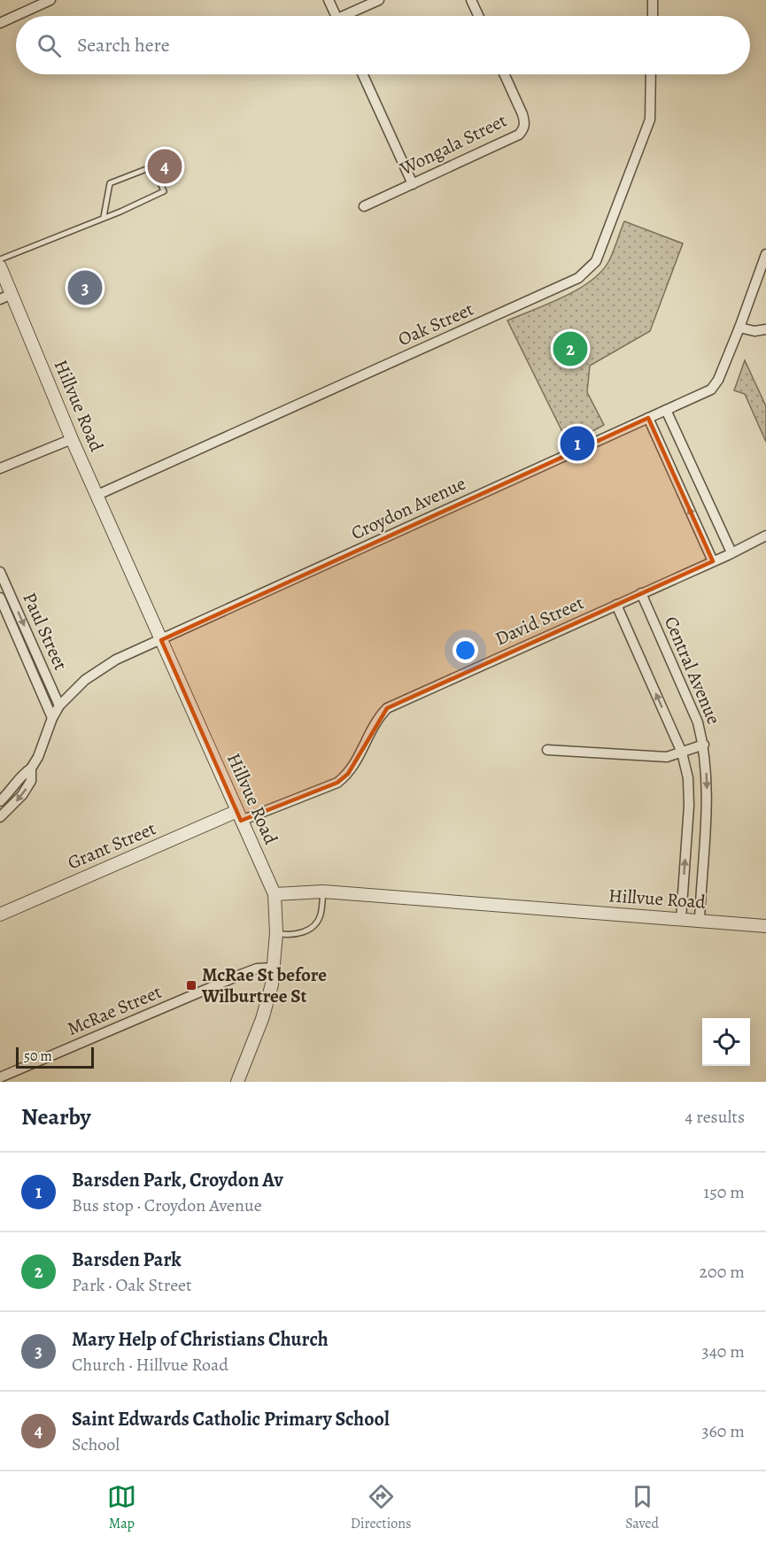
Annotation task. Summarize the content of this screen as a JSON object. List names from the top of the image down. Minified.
{"streets":{"street":["Wongala Street","Oak Street","Hillvue Road","Croydon Avenue","David Street","Paul Street","Central Avenue","Grant Street","McRae Street"]},"crossings":[["Oak Street","Hillvue Road"],["Hillvue Road","Croydon Avenue"],["Hillvue Road","David Street"],["Hillvue Road","Central Avenue"],["Hillvue Road","Grant Street"],["Croydon Avenue","Paul Street"],["David Street","Central Avenue"],["David Street","Grant Street"]],"places":{"transit":["McRae St before Wilburtree St"]},"scale_bar":"50 m","page":{"search":"Search here","pins":["4","3","2","1"],"scale":"50 m","heading":["Nearby","4 results"],"list":[{"mark":"1","name":"Barsden Park, Croydon Av","note":"Bus stop · Croydon Avenue","value":"150 m"},{"mark":"2","name":"Barsden Park","note":"Park · Oak Street","value":"200 m"},{"mark":"3","name":"Mary Help of Christians Church","note":"Church · Hillvue Road","value":"340 m"},{"mark":"4","name":"Saint Edwards Catholic Primary School","note":"School","value":"360 m"}],"nav":["Map","Directions","Saved"]}}
